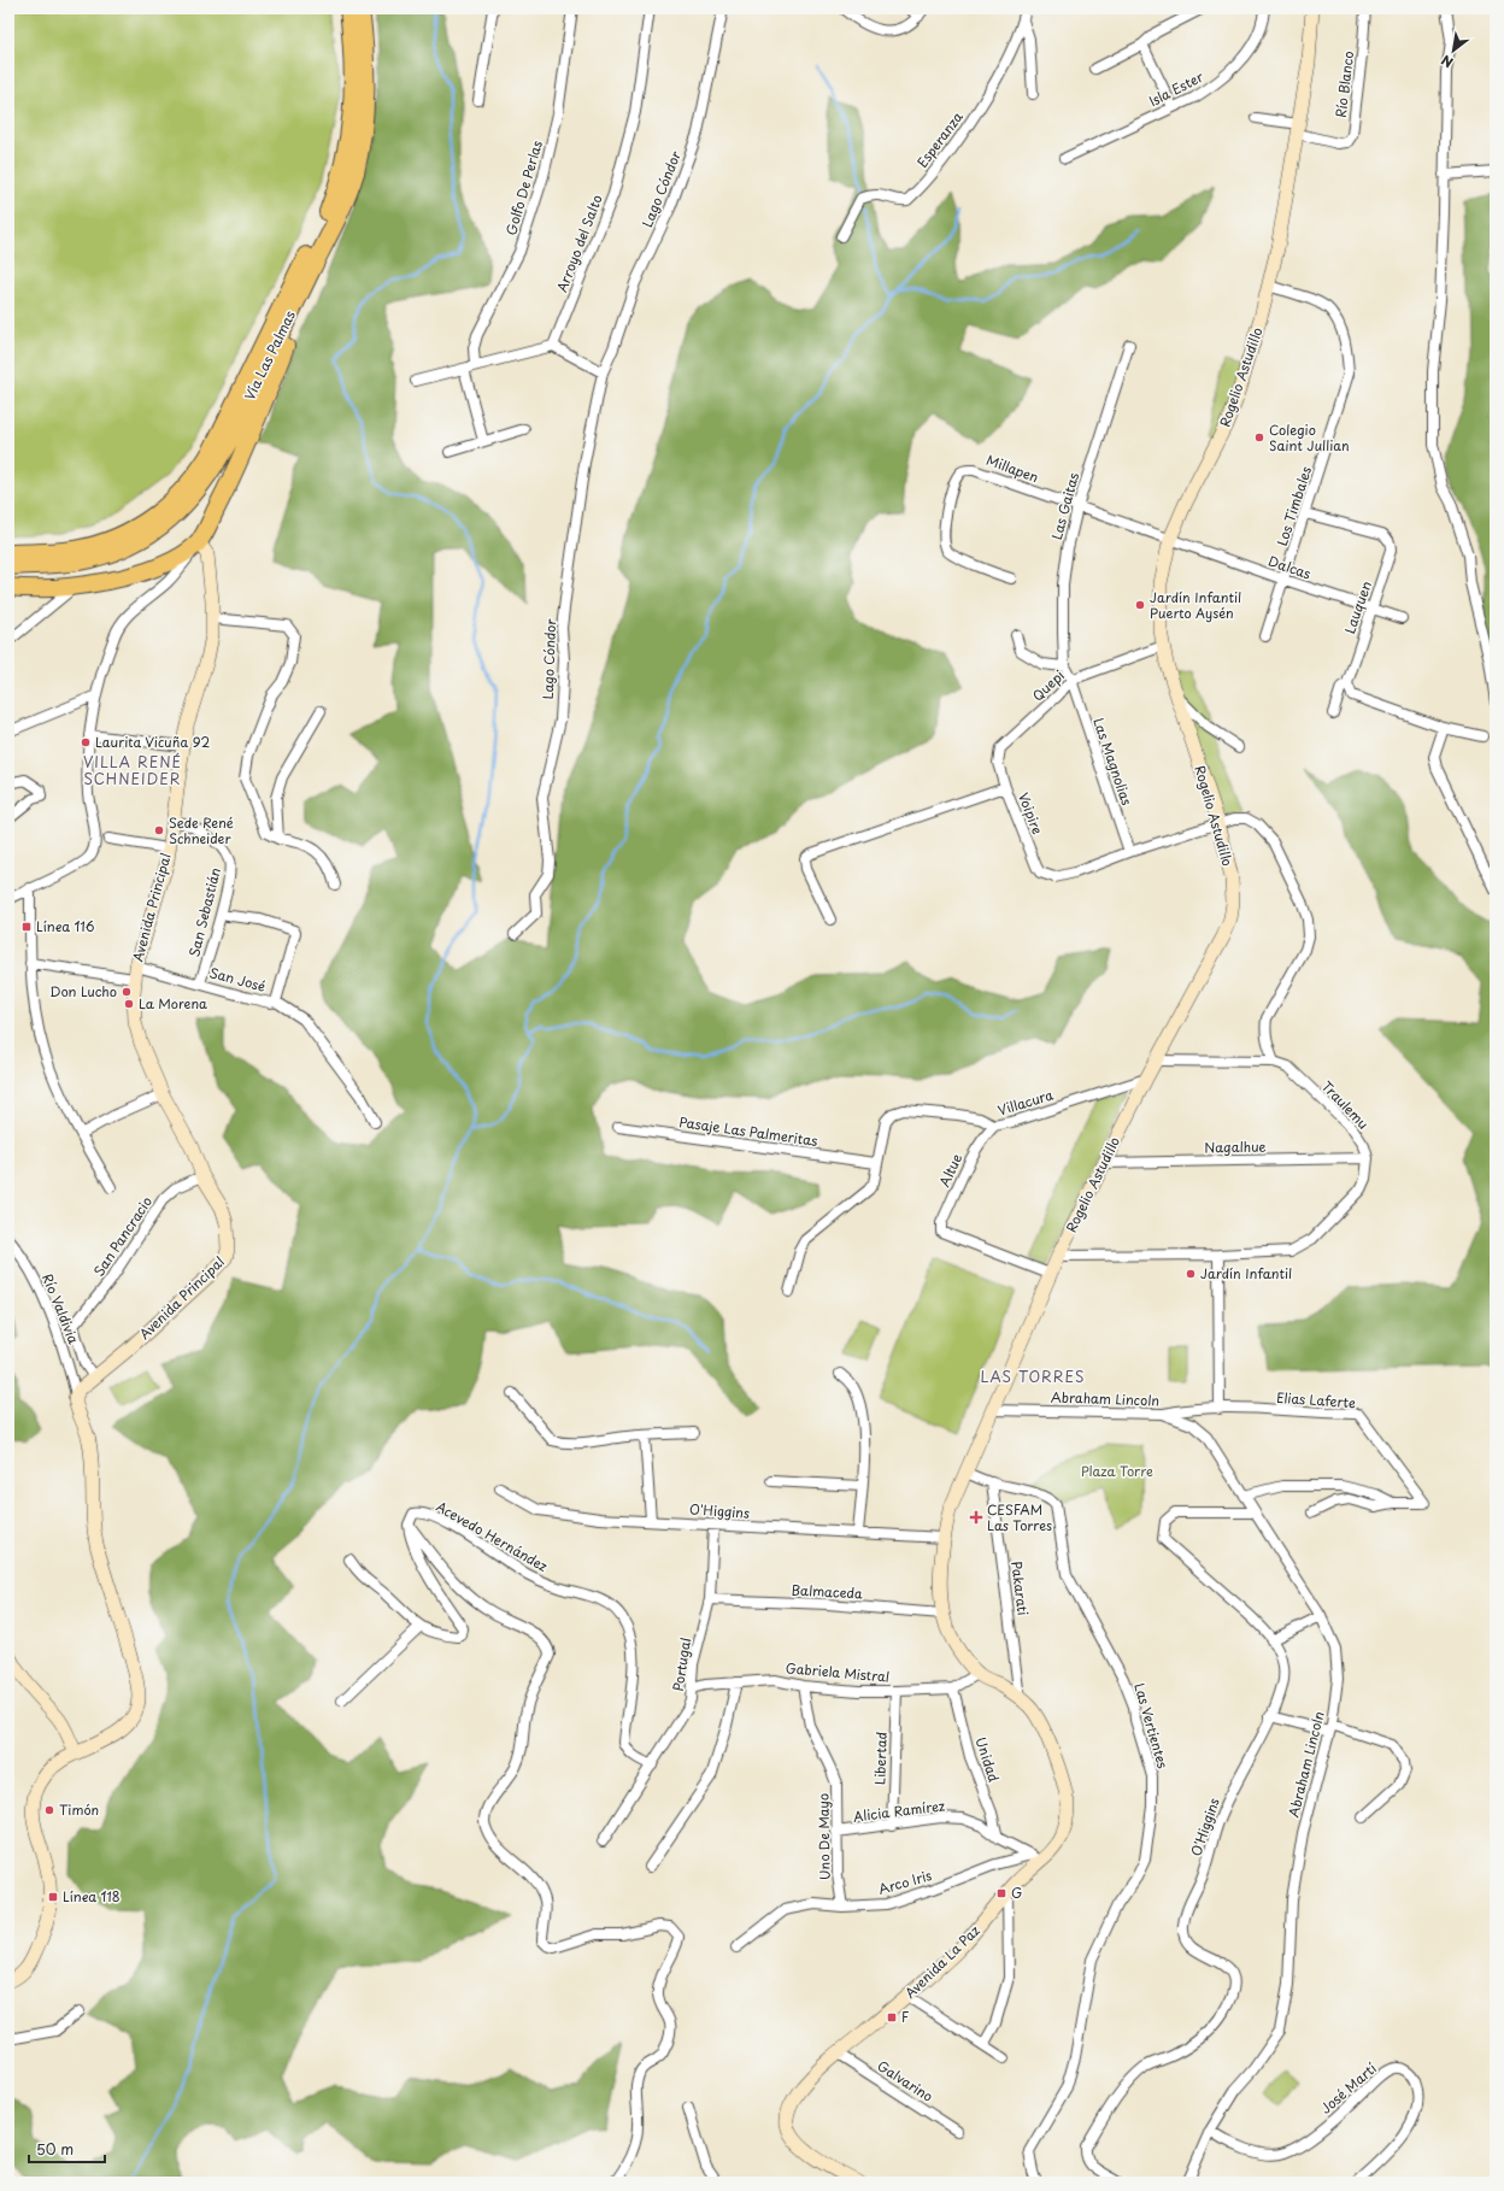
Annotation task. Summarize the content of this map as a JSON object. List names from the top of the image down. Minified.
{"streets":{"highway":["Vía Las Palmas"],"street":["Río Blanco","Isla Ester","Esperanza","Golfo De Perlas","Lago Cóndor","Arroyo del Salto","Rogelio Astudillo","Millapen","Las Gaitas","Los Timbales","Dalcas","Lauquen","Quepi","Las Magnolias","Voipire","Avenida Principal","San Sebastián","San José","Villacura","Traulemu","Pasaje Las Palmeritas","Nagalhue","Altue","San Pancracio","Río Valdivia","Abraham Lincoln","Elias Laferte","O'Higgins","Acevedo Hernández","Pakarati","Balmaceda","Portugal","Gabriela Mistral","Las Vertientes","Libertad","Unidad","Alicia Ramírez","Uno De Mayo","Arco Iris","Avenida La Paz","Galvarino","José Martí"]},"crossings":[["Río Blanco","Rogelio Astudillo"],["Rogelio Astudillo","Millapen"],["Rogelio Astudillo","Los Timbales"],["Rogelio Astudillo","Dalcas"],["Rogelio Astudillo","Quepi"],["Rogelio Astudillo","Voipire"],["Rogelio Astudillo","Villacura"],["Rogelio Astudillo","Nagalhue"],["Rogelio Astudillo","Altue"],["Rogelio Astudillo","Abraham Lincoln"],["Rogelio Astudillo","O'Higgins"],["Rogelio Astudillo","Pakarati"],["Rogelio Astudillo","Balmaceda"],["Rogelio Astudillo","Gabriela Mistral"],["Rogelio Astudillo","Las Vertientes"],["Rogelio Astudillo","Avenida La Paz"],["Millapen","Las Gaitas"],["Millapen","Dalcas"],["Las Gaitas","Quepi"],["Las Gaitas","Las Magnolias"],["Los Timbales","Dalcas"],["Los Timbales","Lauquen"],["Dalcas","Lauquen"],["Quepi","Las Magnolias"],["Quepi","Voipire"],["Las Magnolias","Voipire"],["Avenida Principal","San Sebastián"],["Avenida Principal","San José"],["Avenida Principal","San Pancracio"],["Avenida Principal","Río Valdivia"],["San Sebastián","San José"],["Villacura","Pasaje Las Palmeritas"],["Villacura","Altue"],["Traulemu","Nagalhue"],["Abraham Lincoln","Elias Laferte"],["Abraham Lincoln","O'Higgins"],["Abraham Lincoln","José Martí"],["O'Higgins","Portugal"],["Acevedo Hernández","Portugal"],["Pakarati","Las Vertientes"],["Pakarati","Avenida La Paz"],["Balmaceda","Portugal"],["Portugal","Gabriela Mistral"],["Gabriela Mistral","Libertad"],["Gabriela Mistral","Unidad"],["Gabriela Mistral","Uno De Mayo"],["Libertad","Alicia Ramírez"],["Unidad","Alicia Ramírez"],["Alicia Ramírez","Uno De Mayo"],["Alicia Ramírez","Arco Iris"],["Alicia Ramírez","Avenida La Paz"],["Uno De Mayo","Arco Iris"],["Arco Iris","Avenida La Paz"],["Avenida La Paz","Galvarino"]],"districts":["VILLA RENÉ SCHNEIDER","LAS TORRES"],"parks":["Plaza Torre"],"places":{"other":["Colegio Saint Jullian","Jardín Infantil Puerto Aysén","Laurita Vicuña 92","Sede René Schneider","Don Lucho","La Morena","Jardín Infantil","Timón"],"transit":["Línea 116","G","Línea 118","F"],"health":["CESFAM Las Torres"]},"scale_bar":"50 m","north":"bottom left"}
